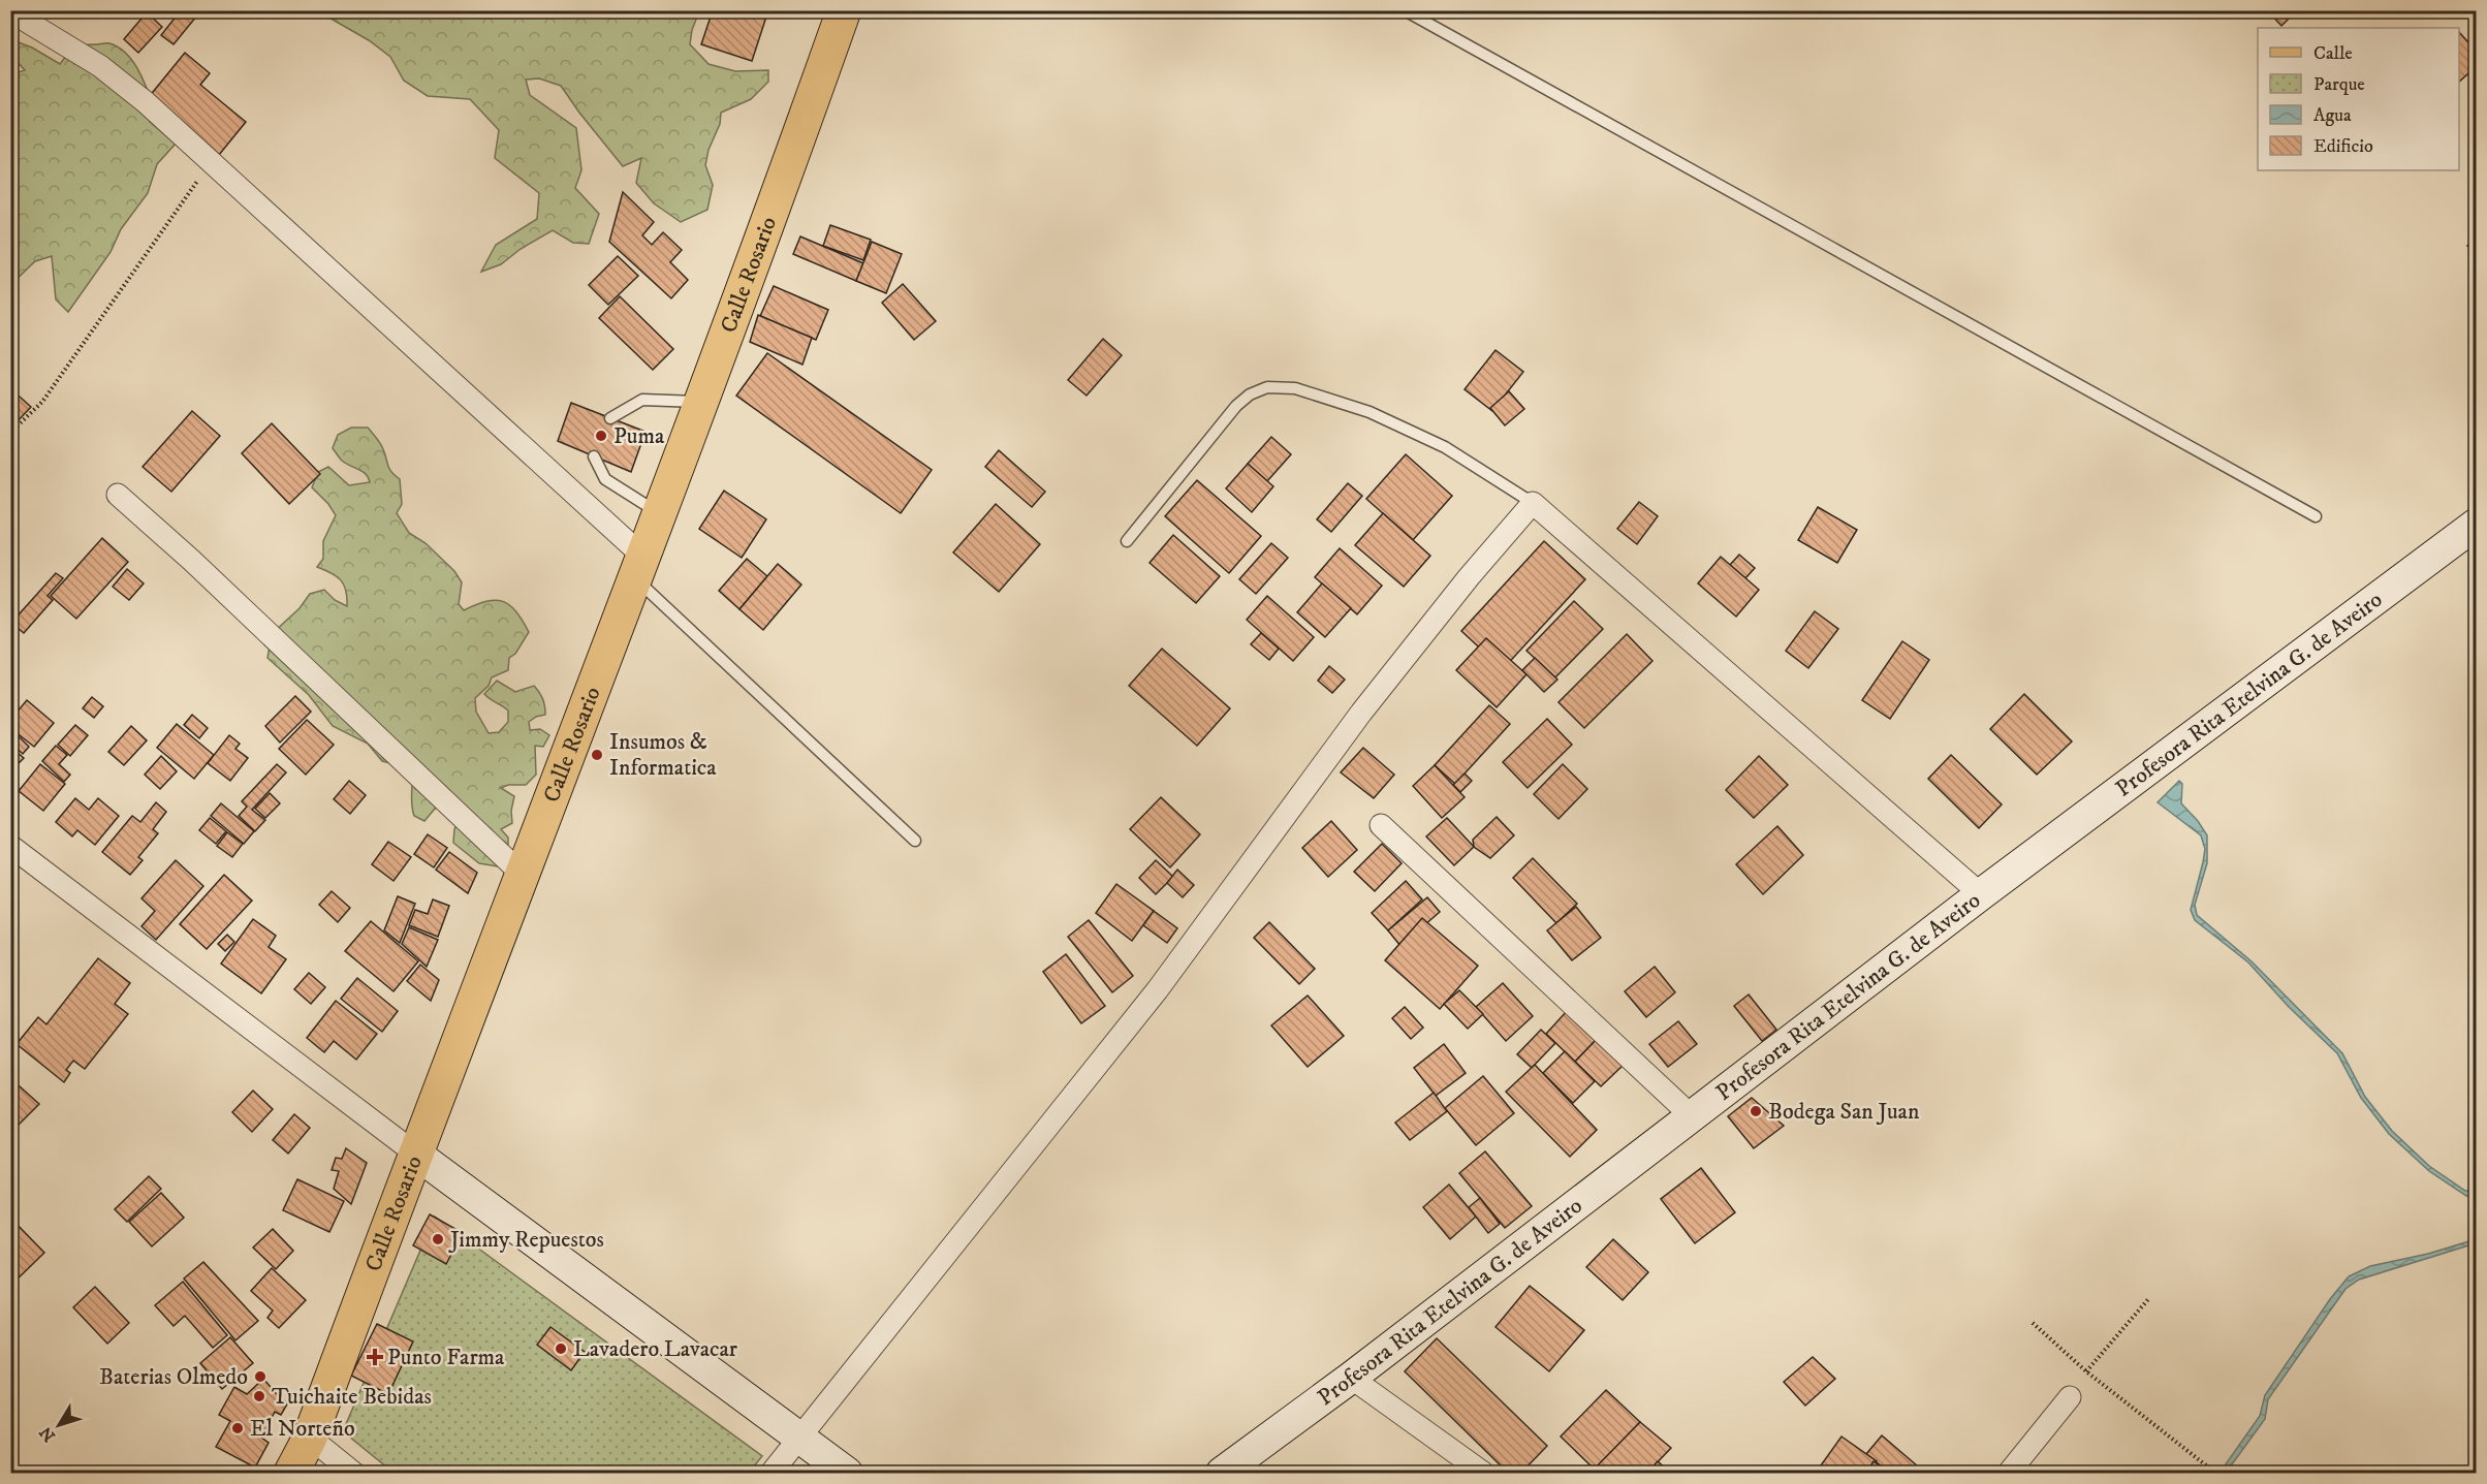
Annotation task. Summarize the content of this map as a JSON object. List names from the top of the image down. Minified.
{"streets":{"main road":["Calle Rosario"],"street":["Profesora Rita Etelvina G. de Aveiro"]},"places":{"other":["Puma","Insumos & Informatica","Bodega San Juan","Jimmy Repuestos","Lavadero Lavacar","Baterias Olmedo","Tuichaite Bebidas","El Norteño"],"health":["Punto Farma"]},"legend":["Calle","Parque","Agua","Edificio"],"north":"bottom left"}
